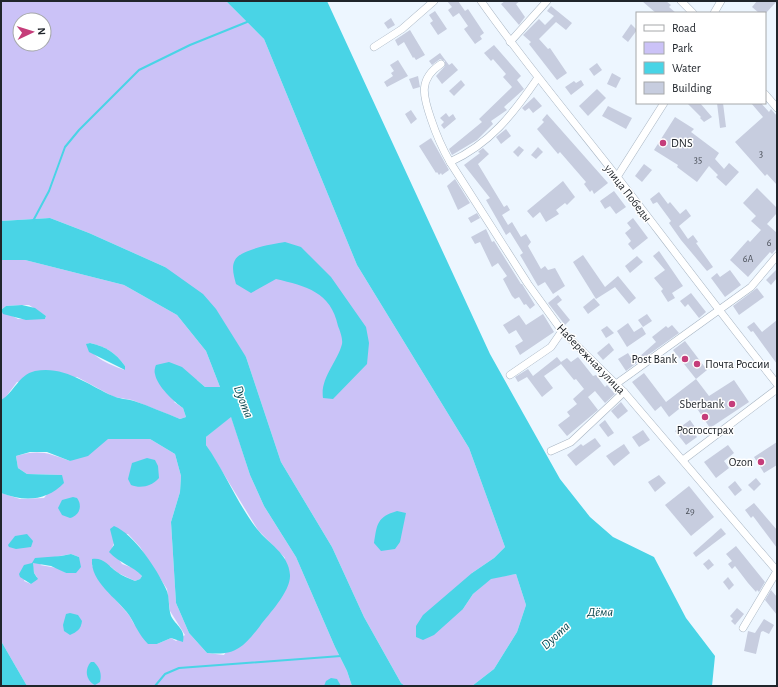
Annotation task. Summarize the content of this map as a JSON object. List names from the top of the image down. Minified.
{"streets":{"street":["улица Победы","Набережная улица"]},"water":["Dyoma","Дёма"],"places":["DNS","Post Bank","Почта России","Sberbank","Росгосстрах","Ozon"],"house_numbers":["3","35","6","6А","29"],"legend":["Road","Park","Water","Building"],"north":"right"}
